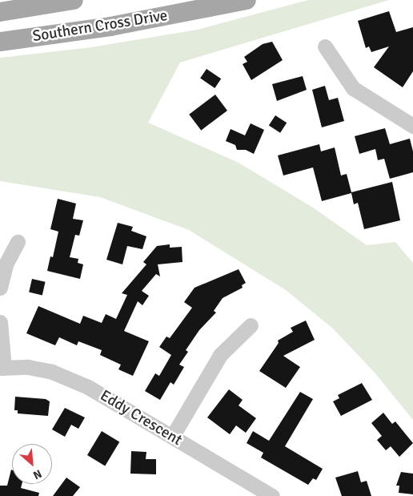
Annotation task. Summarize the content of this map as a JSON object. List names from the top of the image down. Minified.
{"streets":{"main road":["Southern Cross Drive"],"street":["Eddy Crescent"]},"north":"bottom right"}
